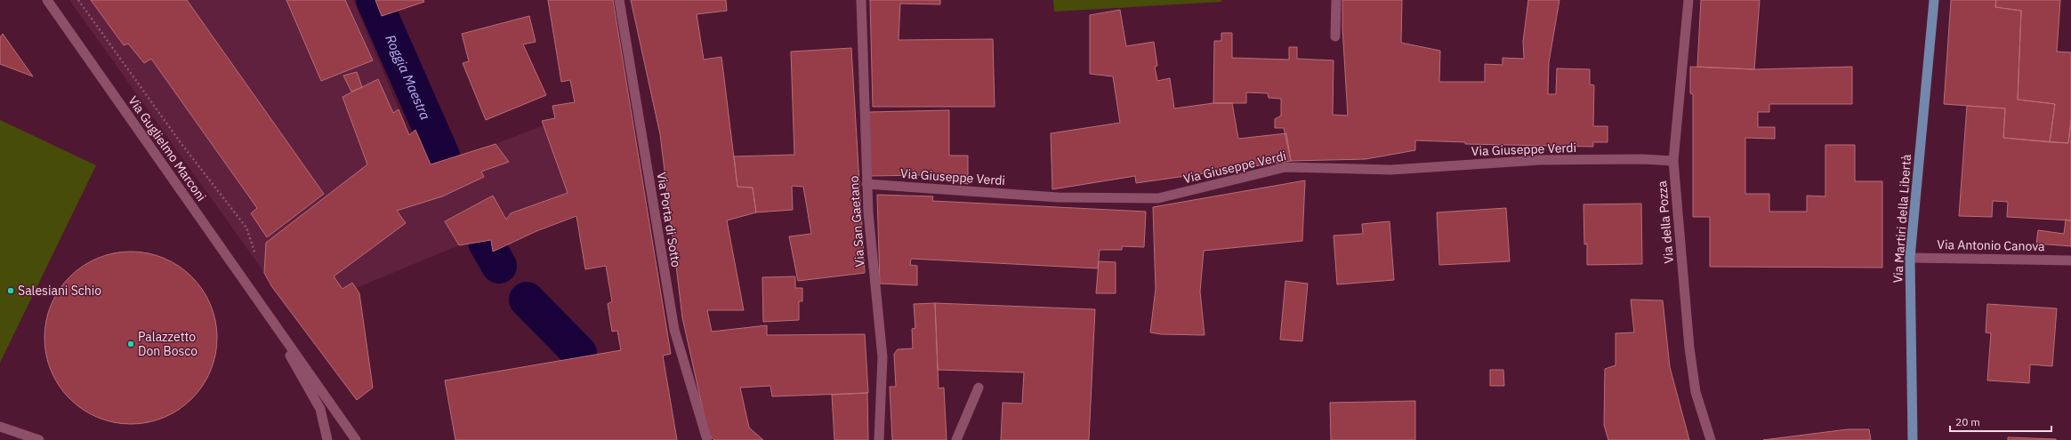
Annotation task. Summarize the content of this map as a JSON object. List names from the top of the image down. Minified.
{"streets":{"main road":["Via Martiri della Libertà"],"street":["Via Guglielmo Marconi","Via Giuseppe Verdi","Via Porta di Sotto","Via San Gaetano","Via della Pozza","Via Antonio Canova"]},"crossings":[["Via Giuseppe Verdi","Via San Gaetano"],["Via Giuseppe Verdi","Via della Pozza"],["Via Martiri della Libertà","Via Antonio Canova"]],"water":["Roggia Maestra"],"places":["Salesiani Schio","Palazzetto Don Bosco"],"scale_bar":"20 m"}
